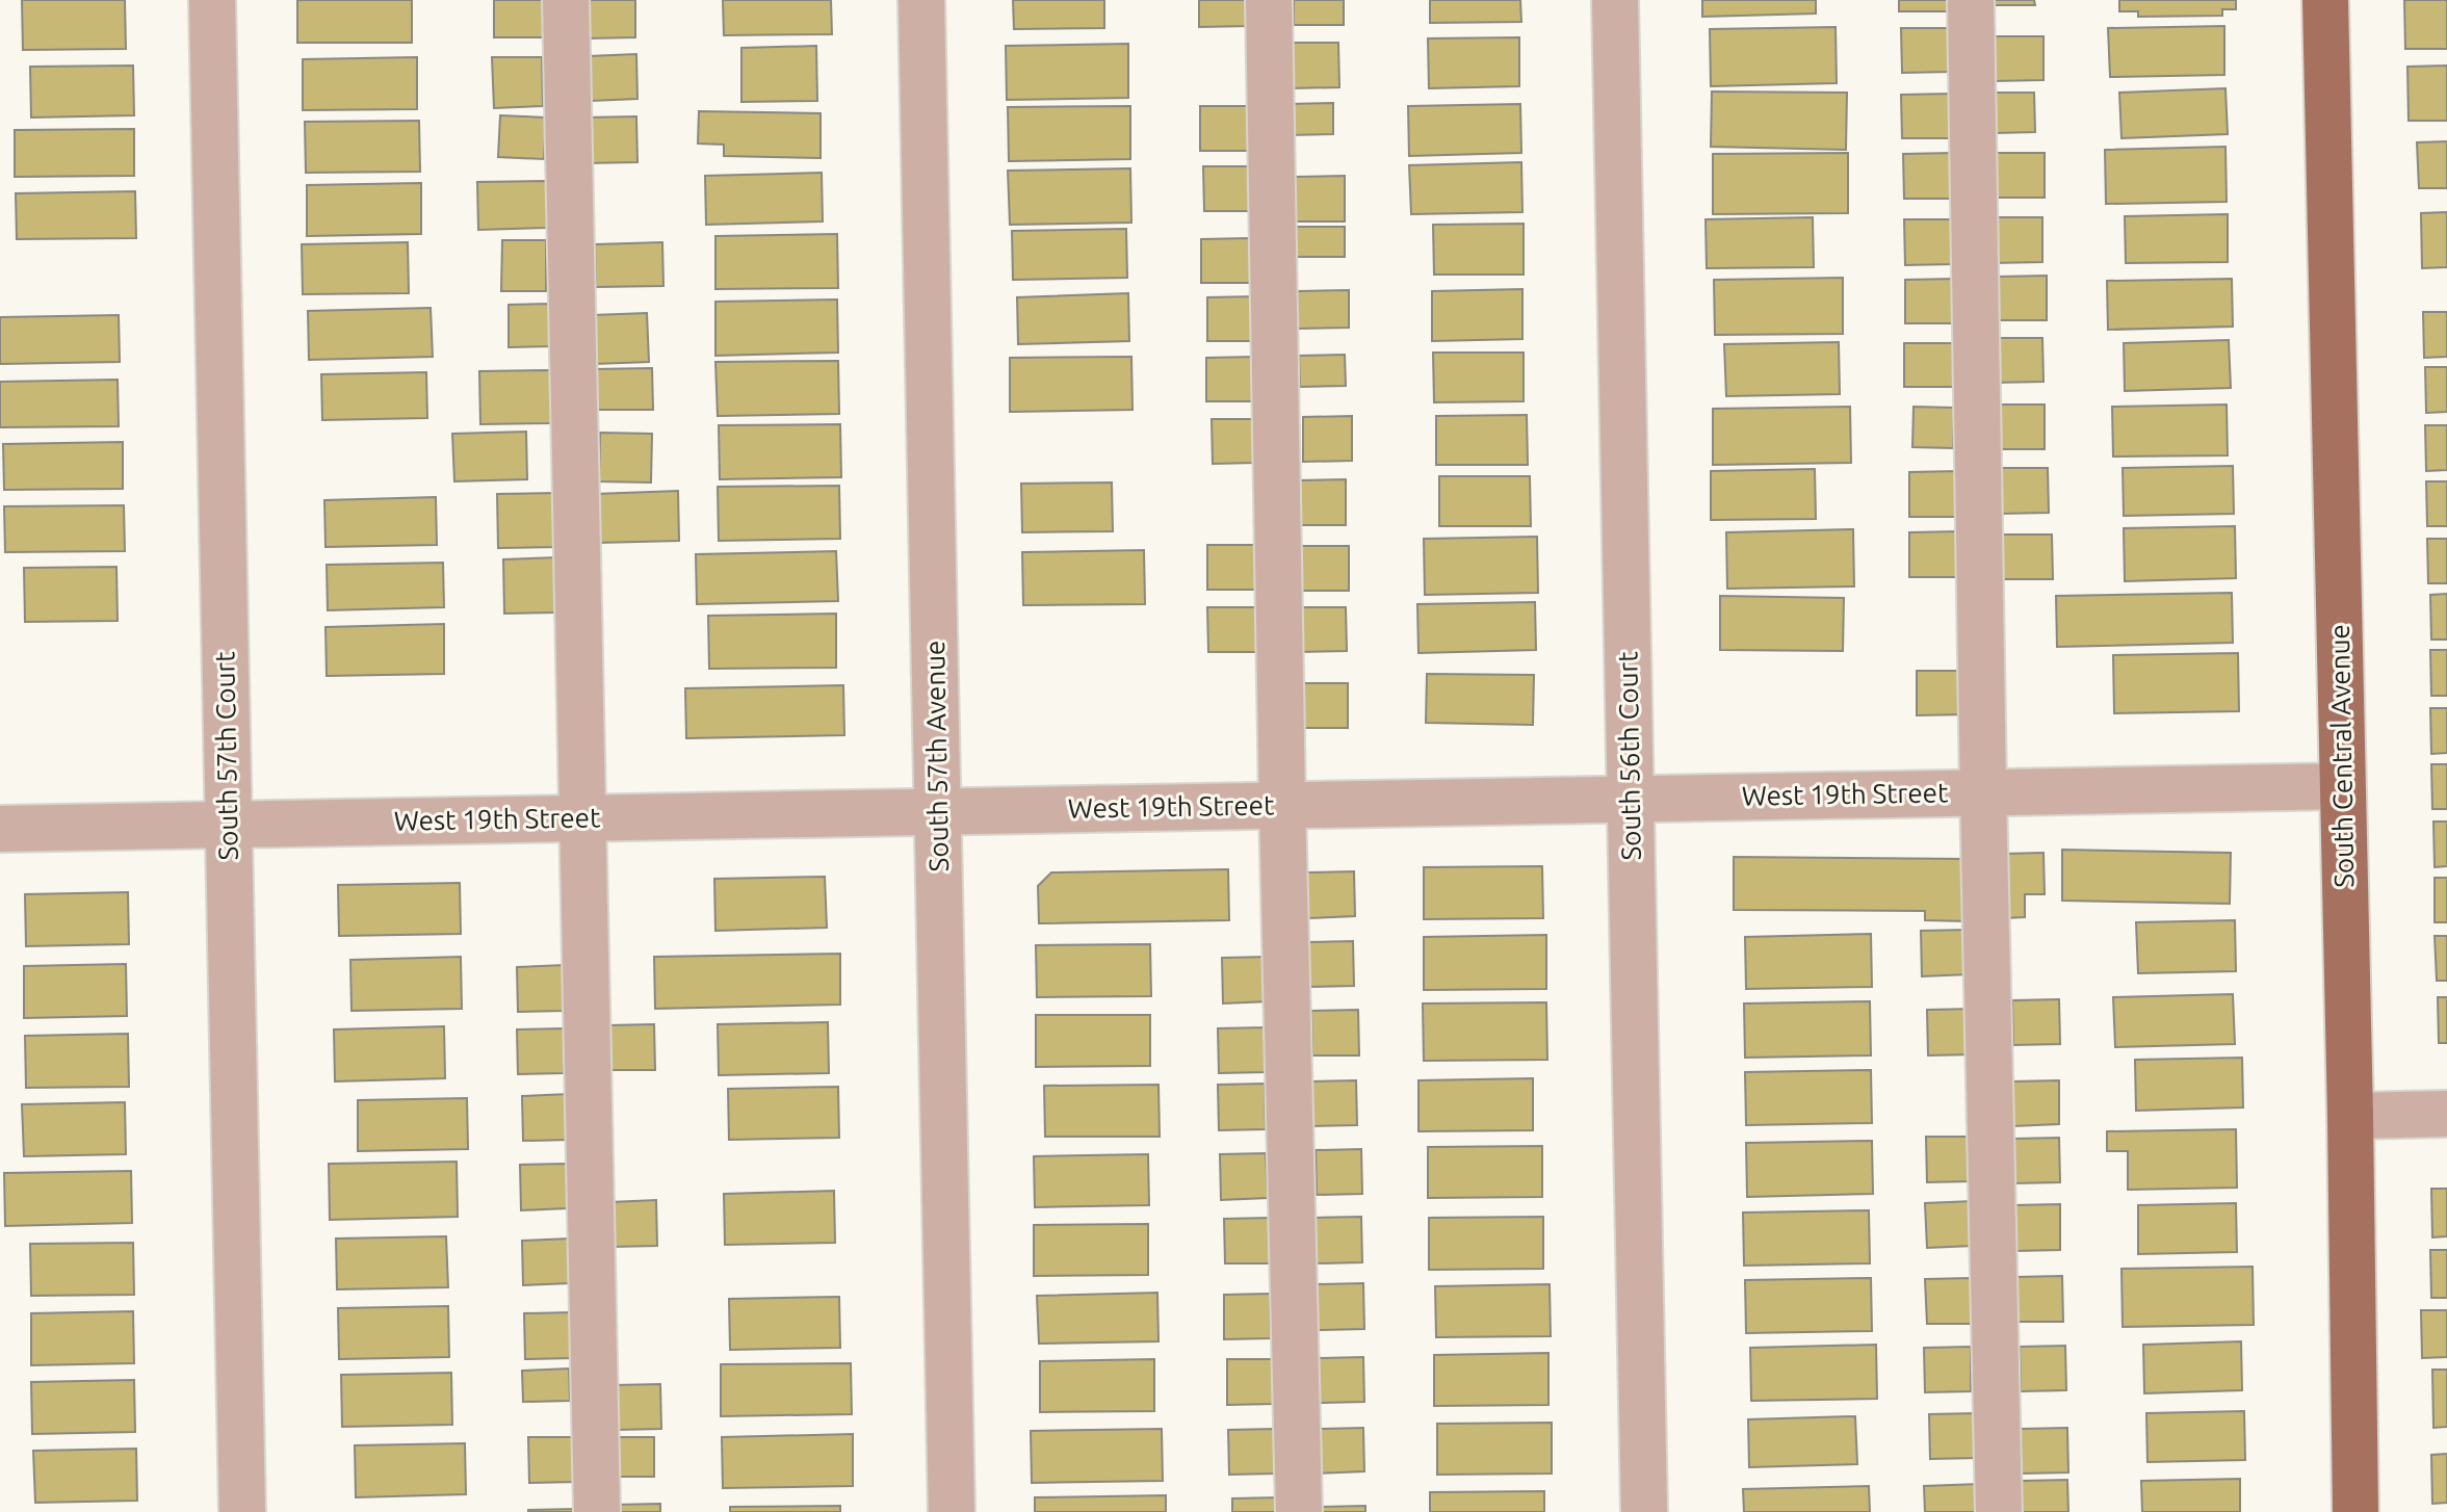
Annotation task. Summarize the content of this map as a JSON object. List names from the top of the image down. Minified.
{"streets":{"main road":["South Central Avenue"],"street":["South 57th Court","South 57th Avenue","South 56th Court","West 19th Street"]},"crossings":[["South 57th Court","West 19th Street"],["South 57th Avenue","West 19th Street"],["South 56th Court","West 19th Street"],["South Central Avenue","West 19th Street"]]}
